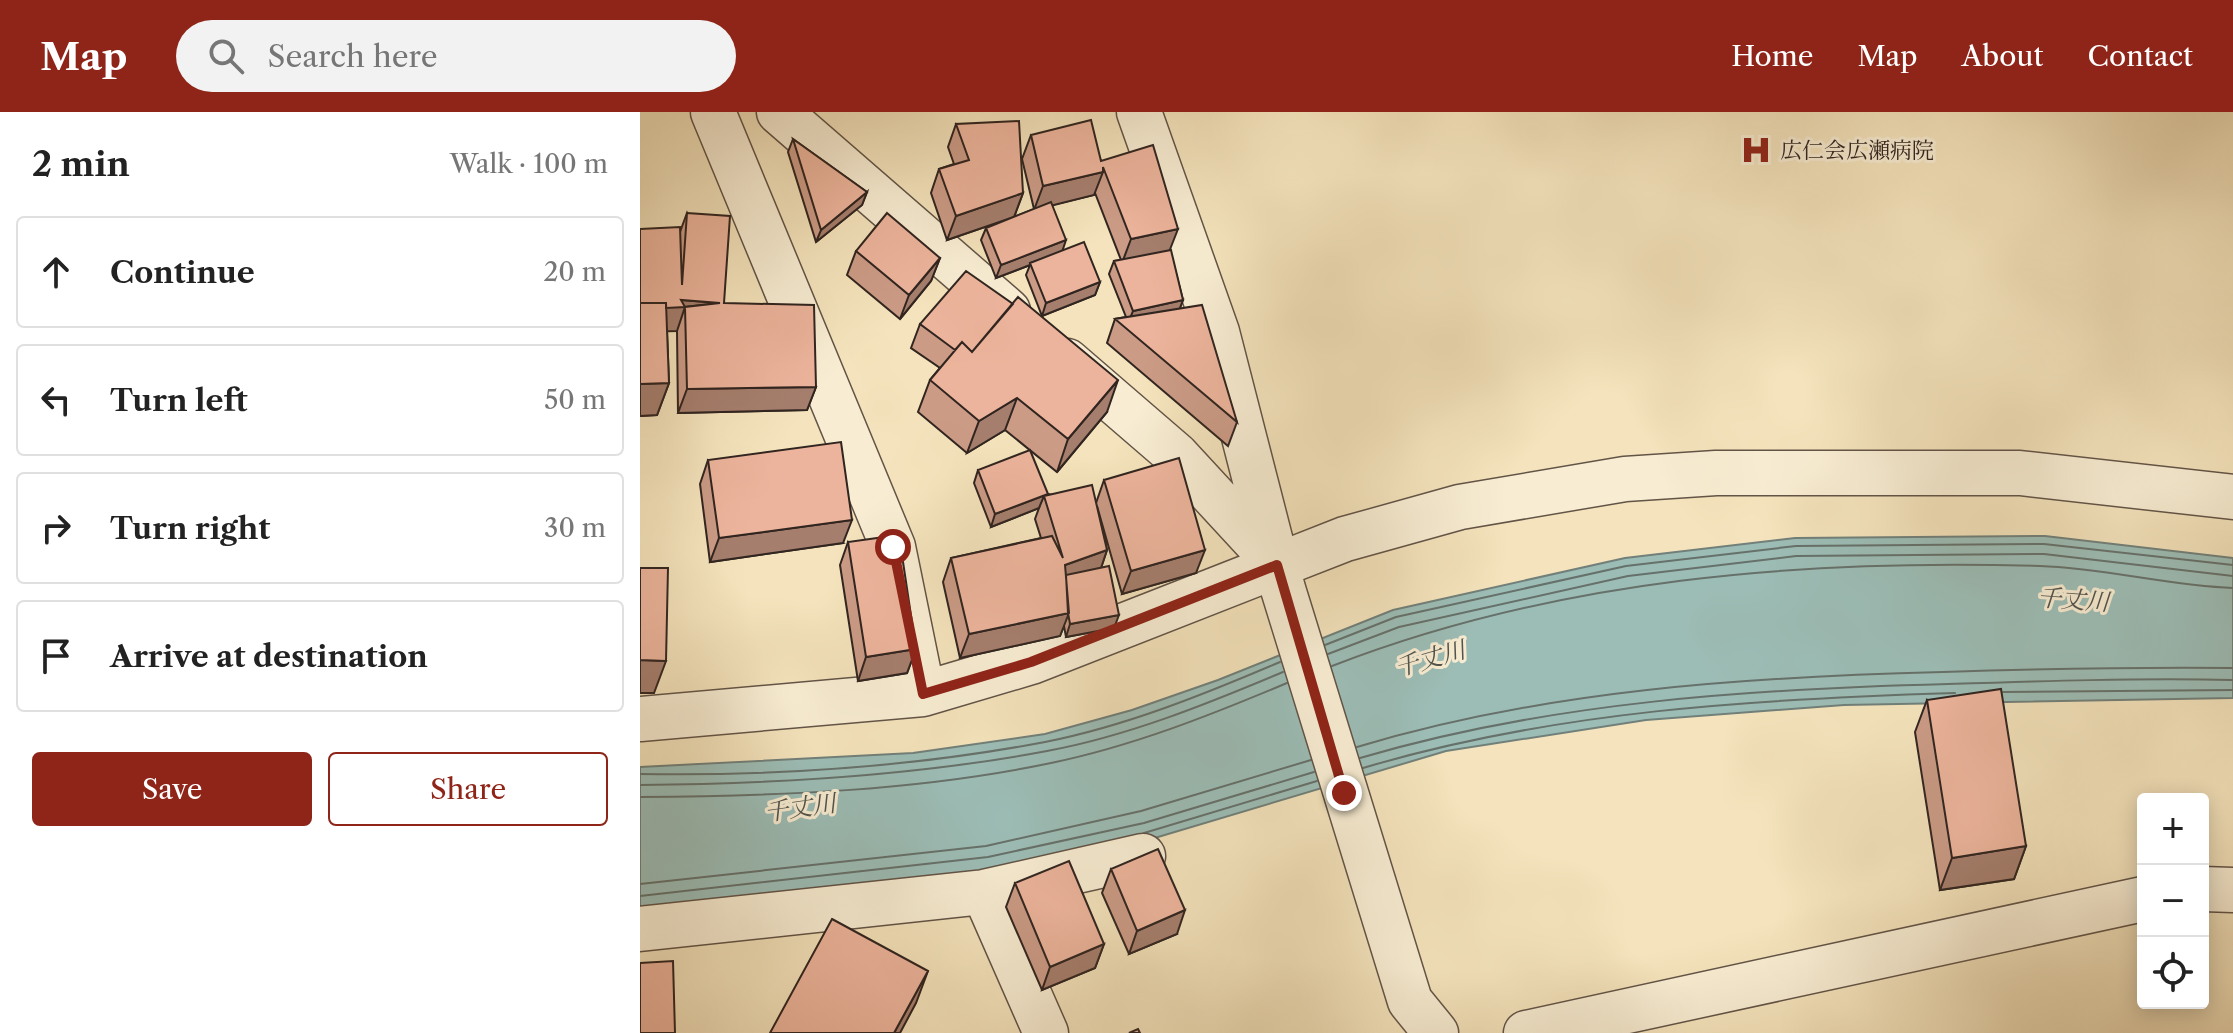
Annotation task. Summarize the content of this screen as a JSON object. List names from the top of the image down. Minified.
{"water":["千丈川"],"places":{"hospital":["広仁会広瀬病院"]},"page":{"header":"Map","search":"Search here","nav":["Home","Map","About","Contact"],"heading":["2 min","Walk · 100 m"],"list":[["Continue","20 m"],["Turn left","50 m"],["Turn right","30 m"],"Arrive at destination"],"buttons":["Save","Share"],"map_buttons":["+","−"]}}
